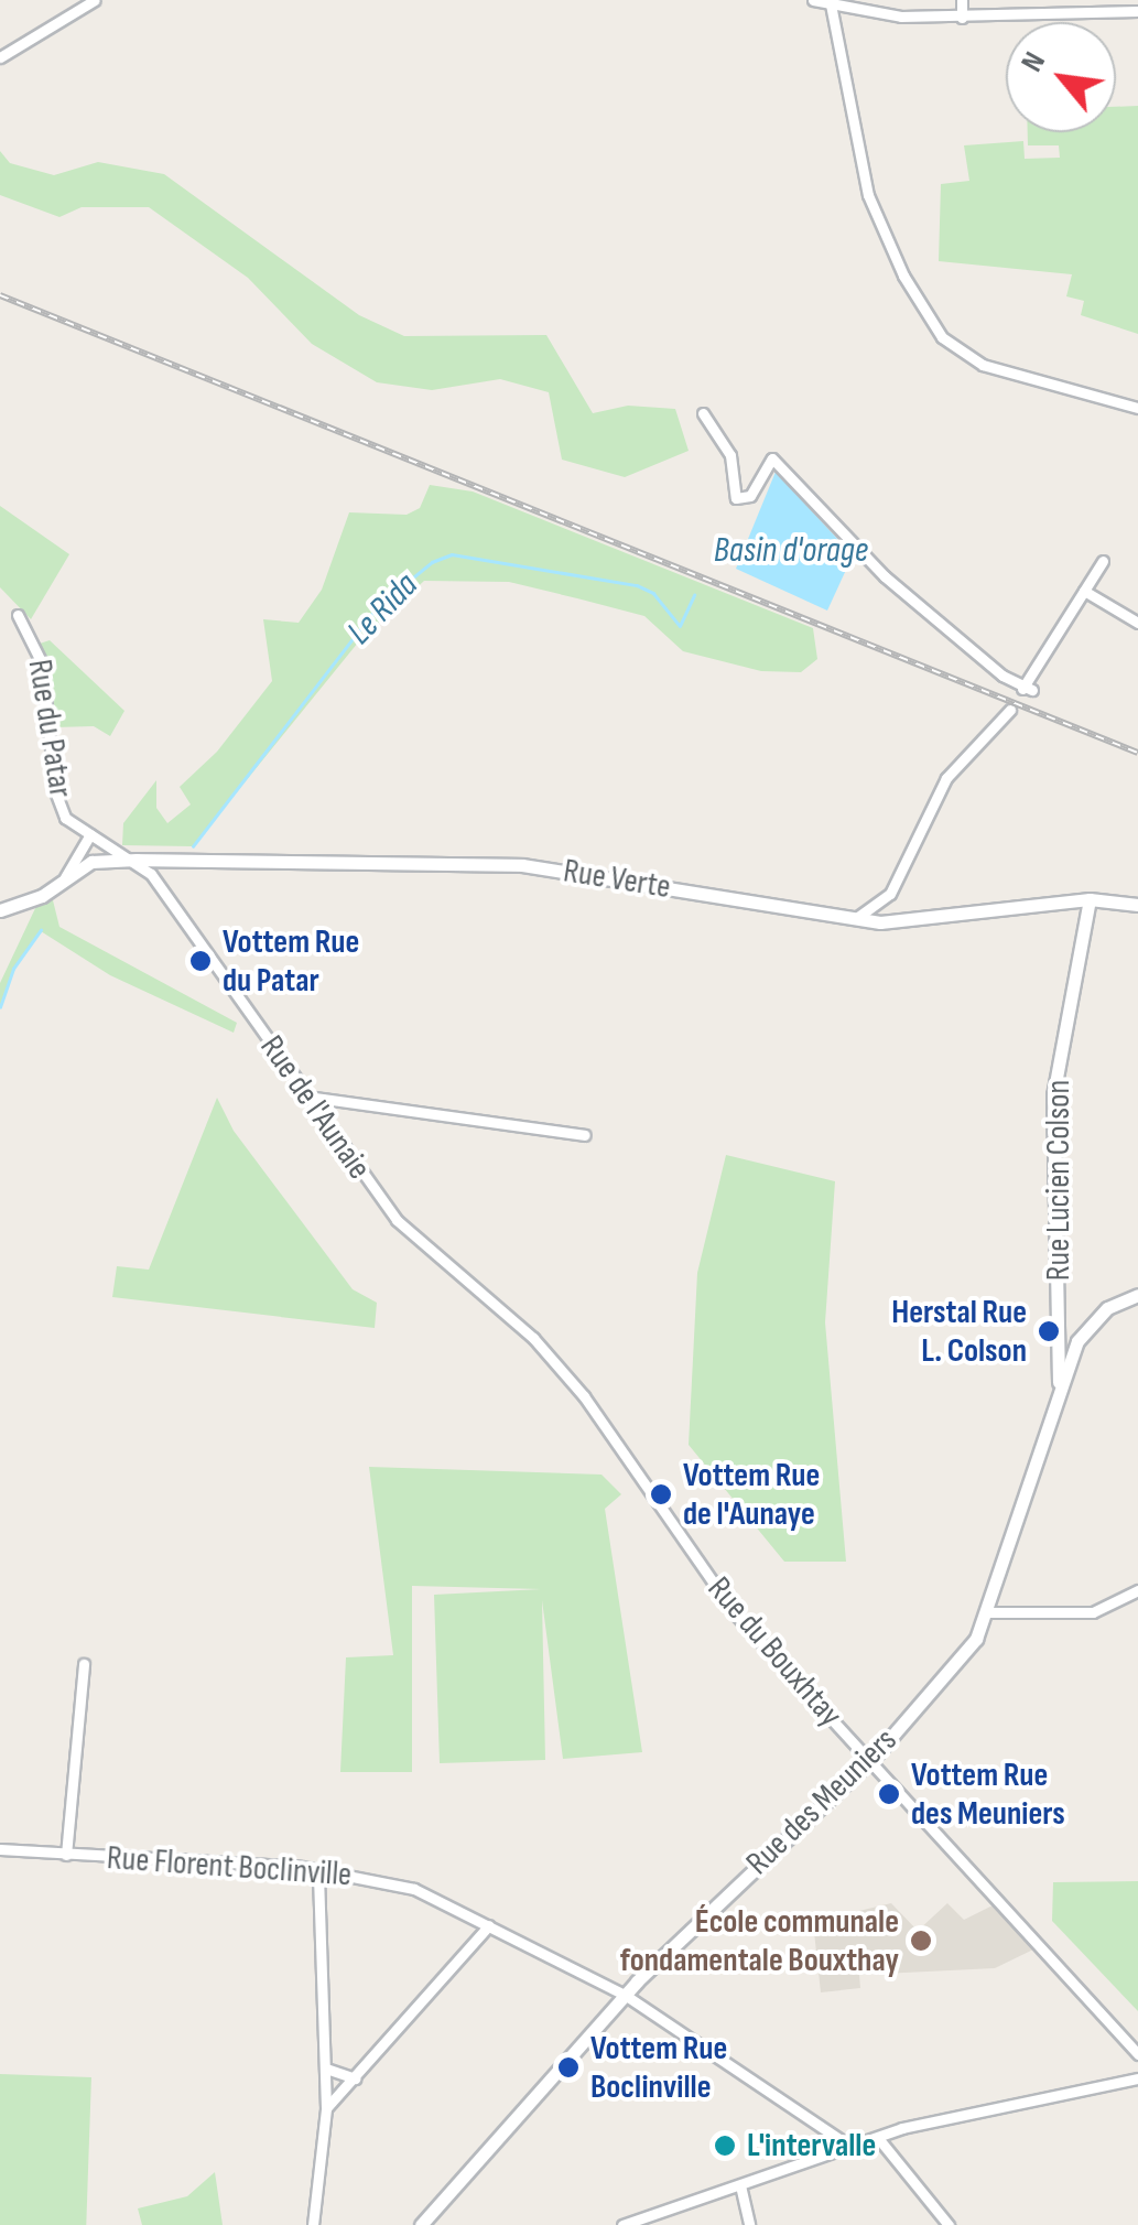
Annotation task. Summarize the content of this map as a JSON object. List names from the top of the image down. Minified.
{"streets":{"street":["Rue du Patar","Rue Verte","Rue de l'Aunaie","Rue Lucien Colson","Rue du Bouxhtay","Rue des Meuniers","Rue Florent Boclinville"]},"crossings":[["Rue du Patar","Rue Verte"],["Rue du Patar","Rue de l'Aunaie"],["Rue Verte","Rue de l'Aunaie"],["Rue Verte","Rue Lucien Colson"],["Rue de l'Aunaie","Rue du Bouxhtay"],["Rue du Bouxhtay","Rue des Meuniers"],["Rue des Meuniers","Rue Florent Boclinville"]],"water":["Basin d'orage","Le Rida"],"places":["Vottem Rue du Patar","Herstal Rue L. Colson","Vottem Rue de l'Aunaye","Vottem Rue des Meuniers","École communale fondamentale Bouxthay","Vottem Rue Boclinville","L'intervalle"],"north":"top left"}
